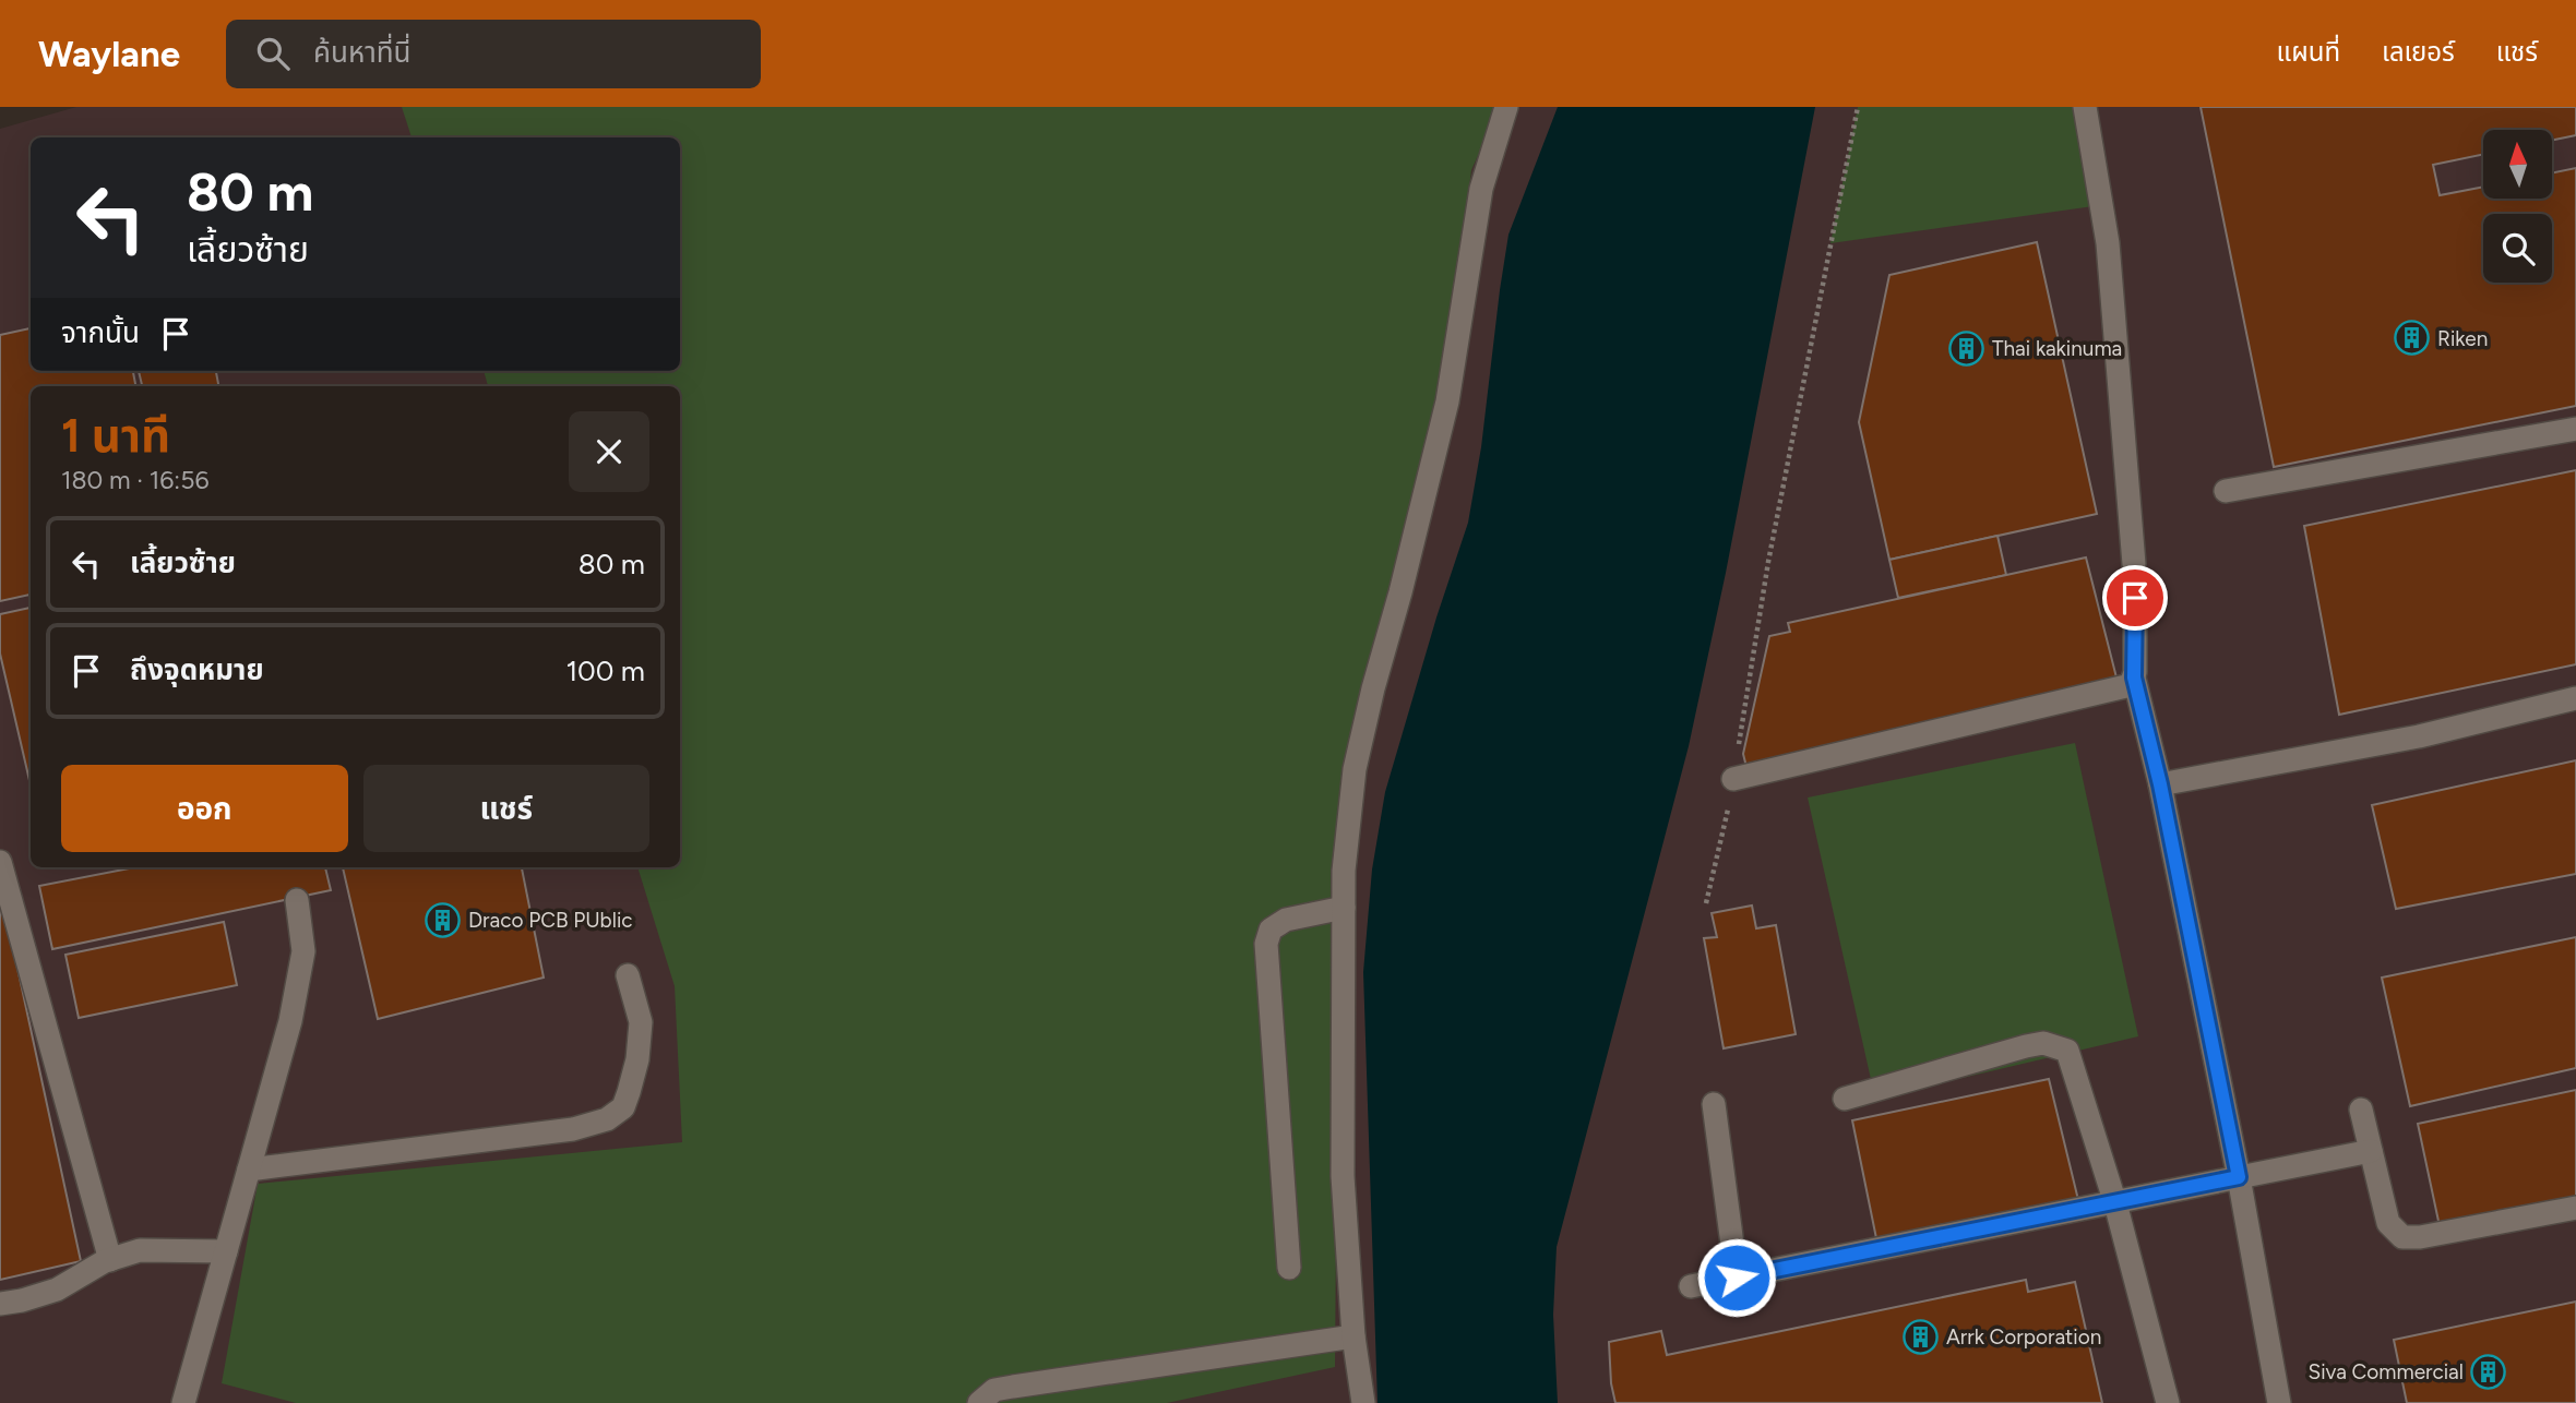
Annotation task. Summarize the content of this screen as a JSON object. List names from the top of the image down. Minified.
{"places":{"building":["Riken","Thai kakinuma","Draco PCB PUblic","Arrk Corporation","Siva Commercial"]},"north":"top","page":{"header":"Waylane","search":"ค้นหาที่นี่","nav":["แผนที่","เลเยอร์","แชร์"],"turn":["80 m","เลี้ยวซ้าย"],"then":"จากนั้น","heading":["1 นาที","180 m · 16:56"],"list":[{"name":"เลี้ยวซ้าย","value":"80 m"},{"name":"ถึงจุดหมาย","value":"100 m"}],"buttons":["ออก","แชร์"]}}
